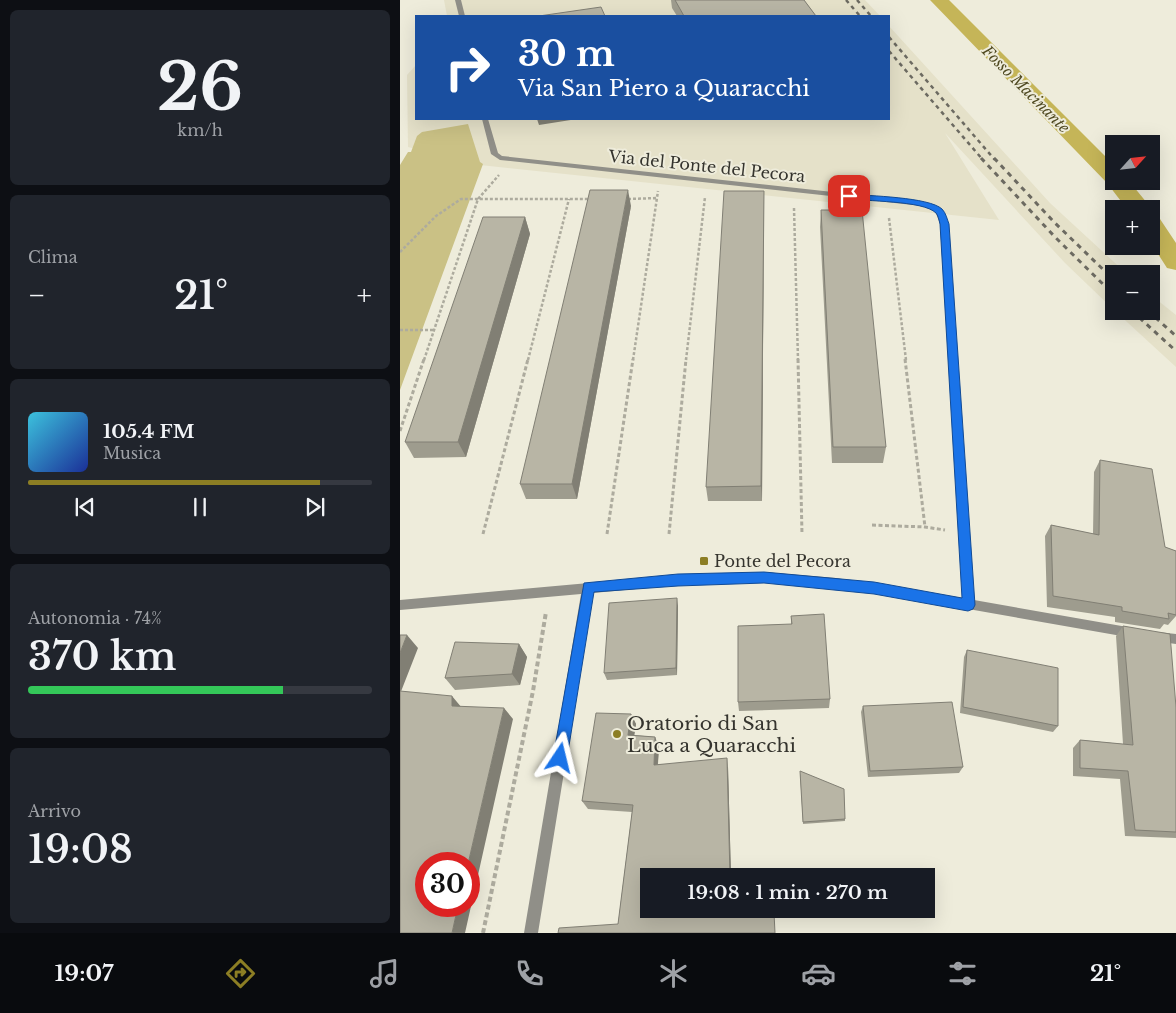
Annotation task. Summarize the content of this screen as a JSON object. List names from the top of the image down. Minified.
{"streets":{"street":["Via del Ponte del Pecora"]},"water":["Fosso Macinante"],"places":{"transit":["Ponte del Pecora"],"other":["Oratorio di San Luca a Quaracchi"]},"north":"top right","page":{"tile":[["26","km/h"],"Clima",["Autonomia · 74%","370 km"],["Arrivo","19:08"]],"turn":["30 m","Via San Piero a Quaracchi"],"map_buttons":["+","−"],"heat":["−","21°","+"],"song":["105.4 FM","Musica"],"limit":"30","trip":"19:08 · 1 min · 270 m","tabs":["19:07","21°"]}}
